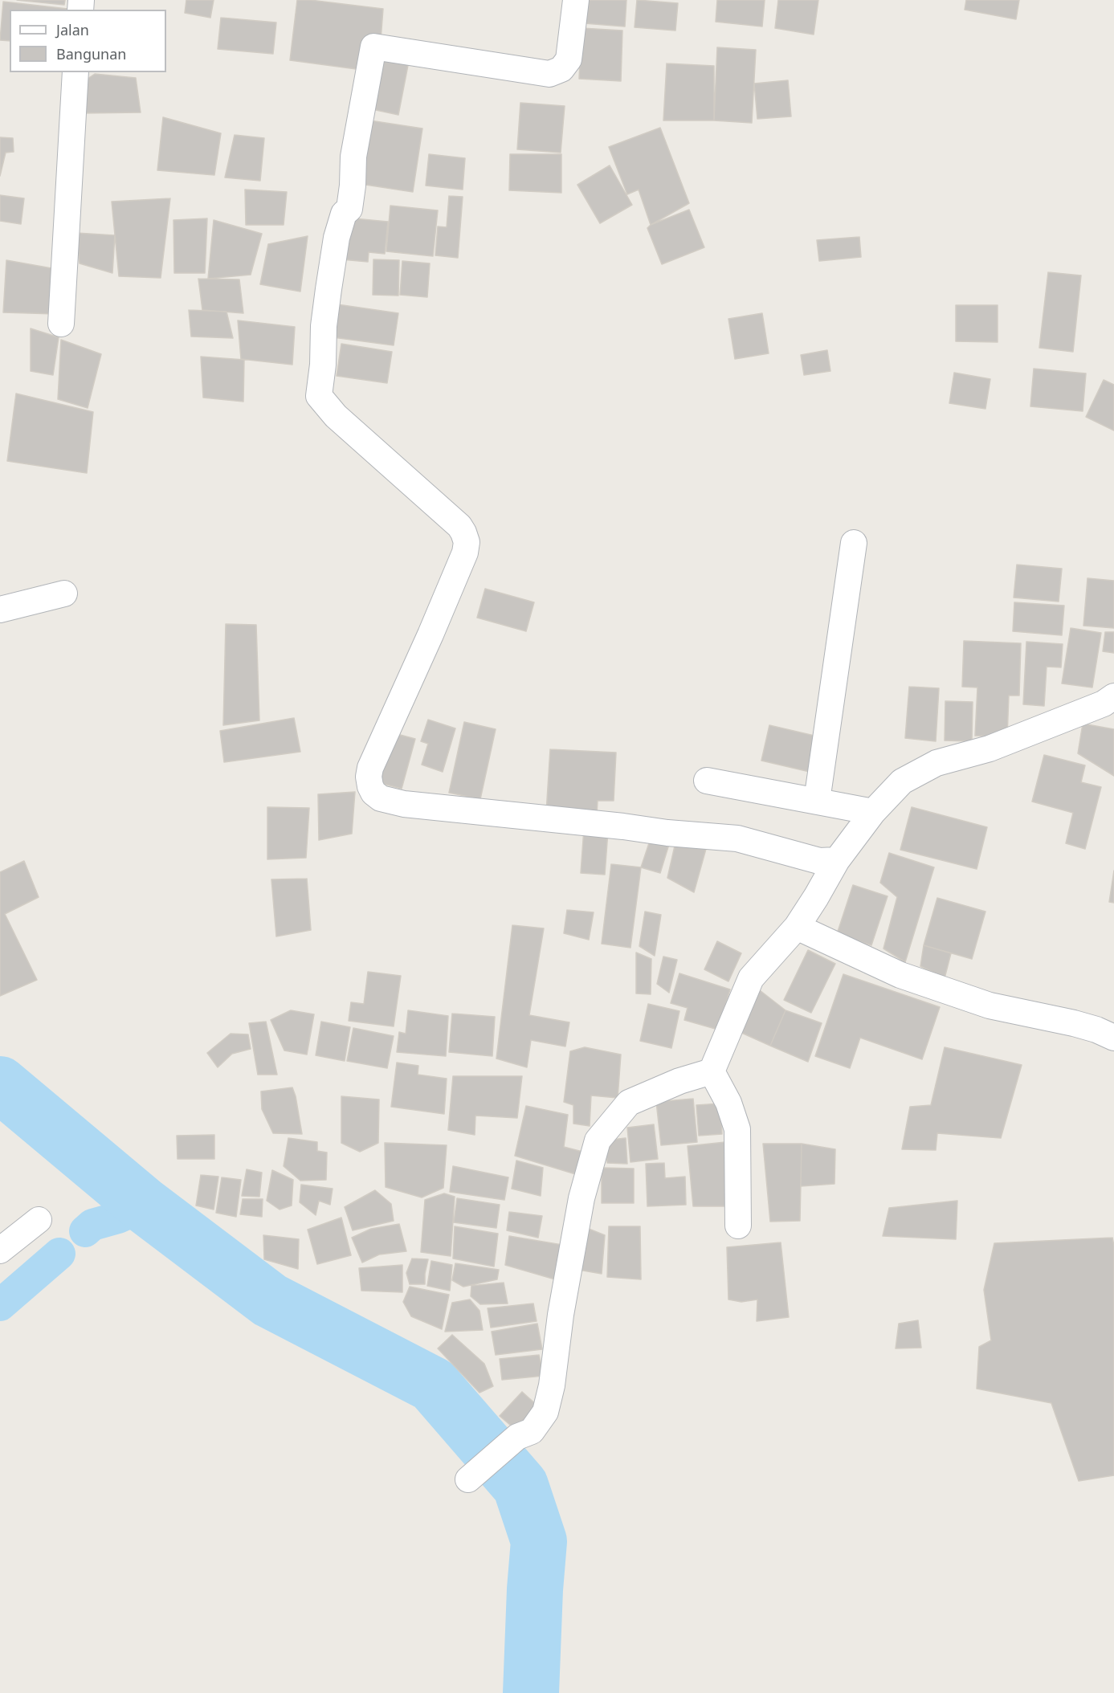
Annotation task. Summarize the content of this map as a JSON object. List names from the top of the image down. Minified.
{"legend":["Jalan","Bangunan"]}
